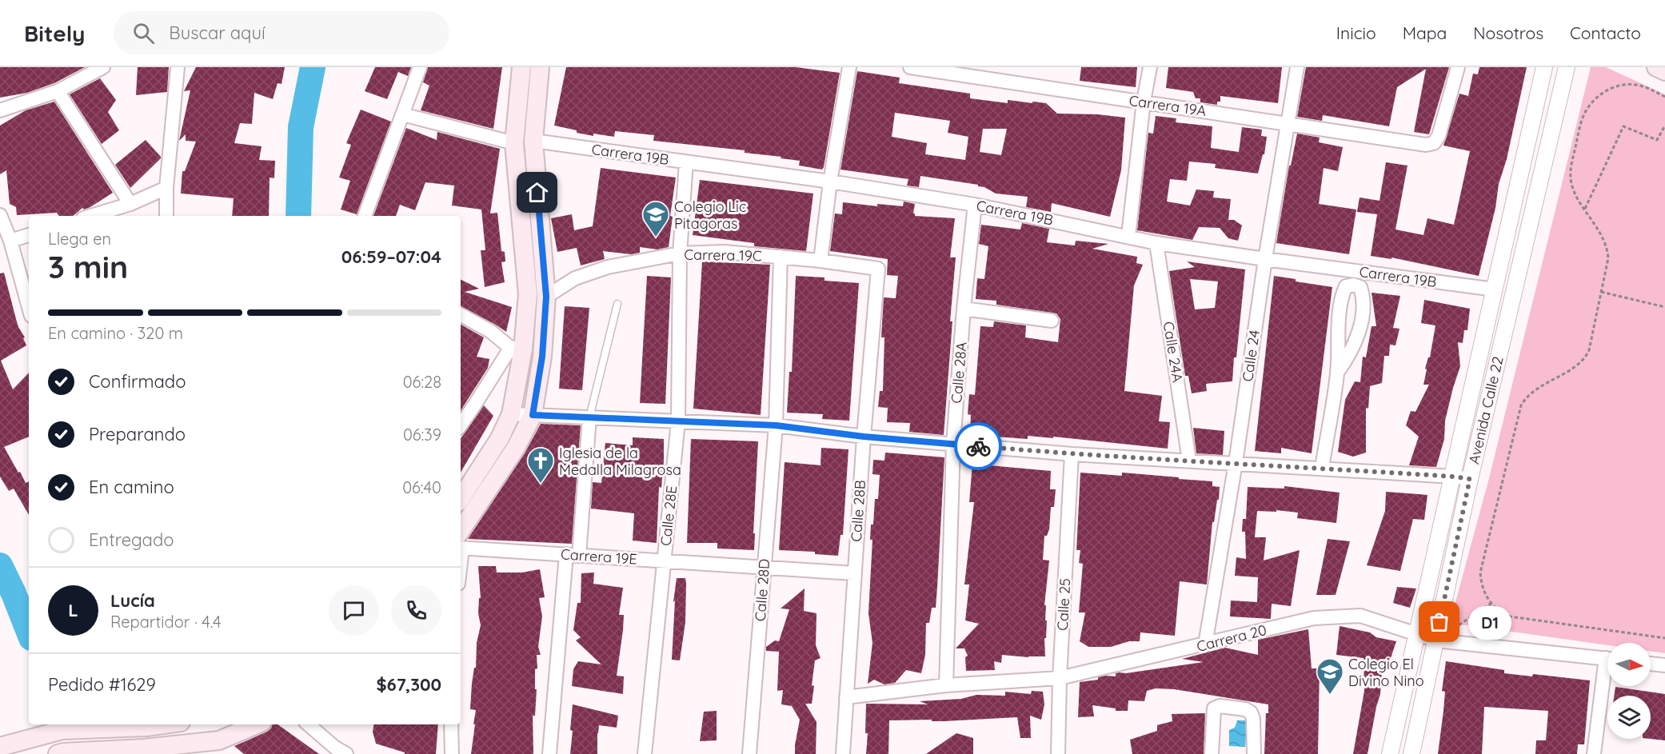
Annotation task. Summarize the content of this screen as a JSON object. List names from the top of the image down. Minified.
{"streets":{"street":["Carrera 19A","Carrera 19B","Carrera 19C","Calle 24A","Calle 24","Calle 28A","Avenida Calle 22","Calle 28B","Calle 28E","Carrera 19E","Calle 28D","Calle 25","Carrera 20"]},"crossings":[["Carrera 19A","Calle 24"],["Carrera 19B","Calle 24A"],["Carrera 19B","Calle 24"],["Carrera 19B","Calle 28A"],["Carrera 19B","Avenida Calle 22"],["Carrera 19B","Calle 28E"],["Carrera 19C","Calle 28B"],["Carrera 19C","Calle 28E"],["Carrera 19C","Calle 28D"],["Calle 24","Carrera 20"],["Calle 28A","Carrera 20"],["Avenida Calle 22","Carrera 20"],["Calle 28B","Carrera 19E"],["Calle 28B","Carrera 20"],["Calle 28E","Carrera 19E"],["Carrera 19E","Calle 28D"],["Calle 25","Carrera 20"]],"places":{"school or university":["Colegio Lic Pitagoras","Colegio El Divino Nino"],"church":["Iglesia de la Medalla Milagrosa"],"other":["D1"]},"north":"right","page":{"header":"Bitely","search":"Buscar aquí","nav":["Inicio","Mapa","Nosotros","Contacto"],"heading":["3 min","Llega en","06:59–07:04"],"panel":["Lucía","Repartidor · 4.4","Pedido #1629","$67,300"],"bar":"En camino · 320 m","list":[["Confirmado","06:28"],["Preparando","06:39"],["En camino","06:40"],"Entregado"],"round":"L","bubble":"D1"}}
